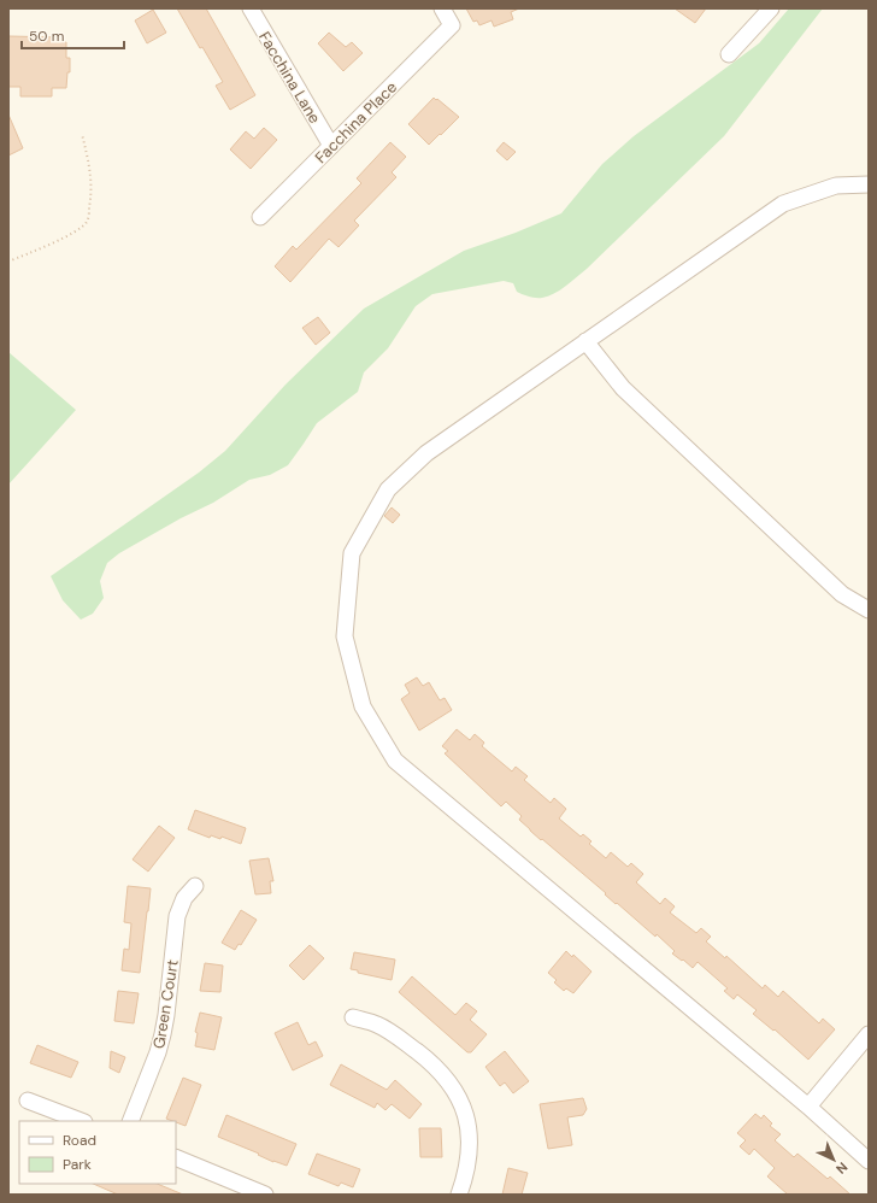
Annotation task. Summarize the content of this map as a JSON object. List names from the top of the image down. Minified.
{"streets":{"street":["Facchina Lane","Facchina Place","Green Court"]},"crossings":[["Facchina Lane","Facchina Place"]],"legend":["Road","Park"],"scale_bar":"50 m","north":"bottom right"}
